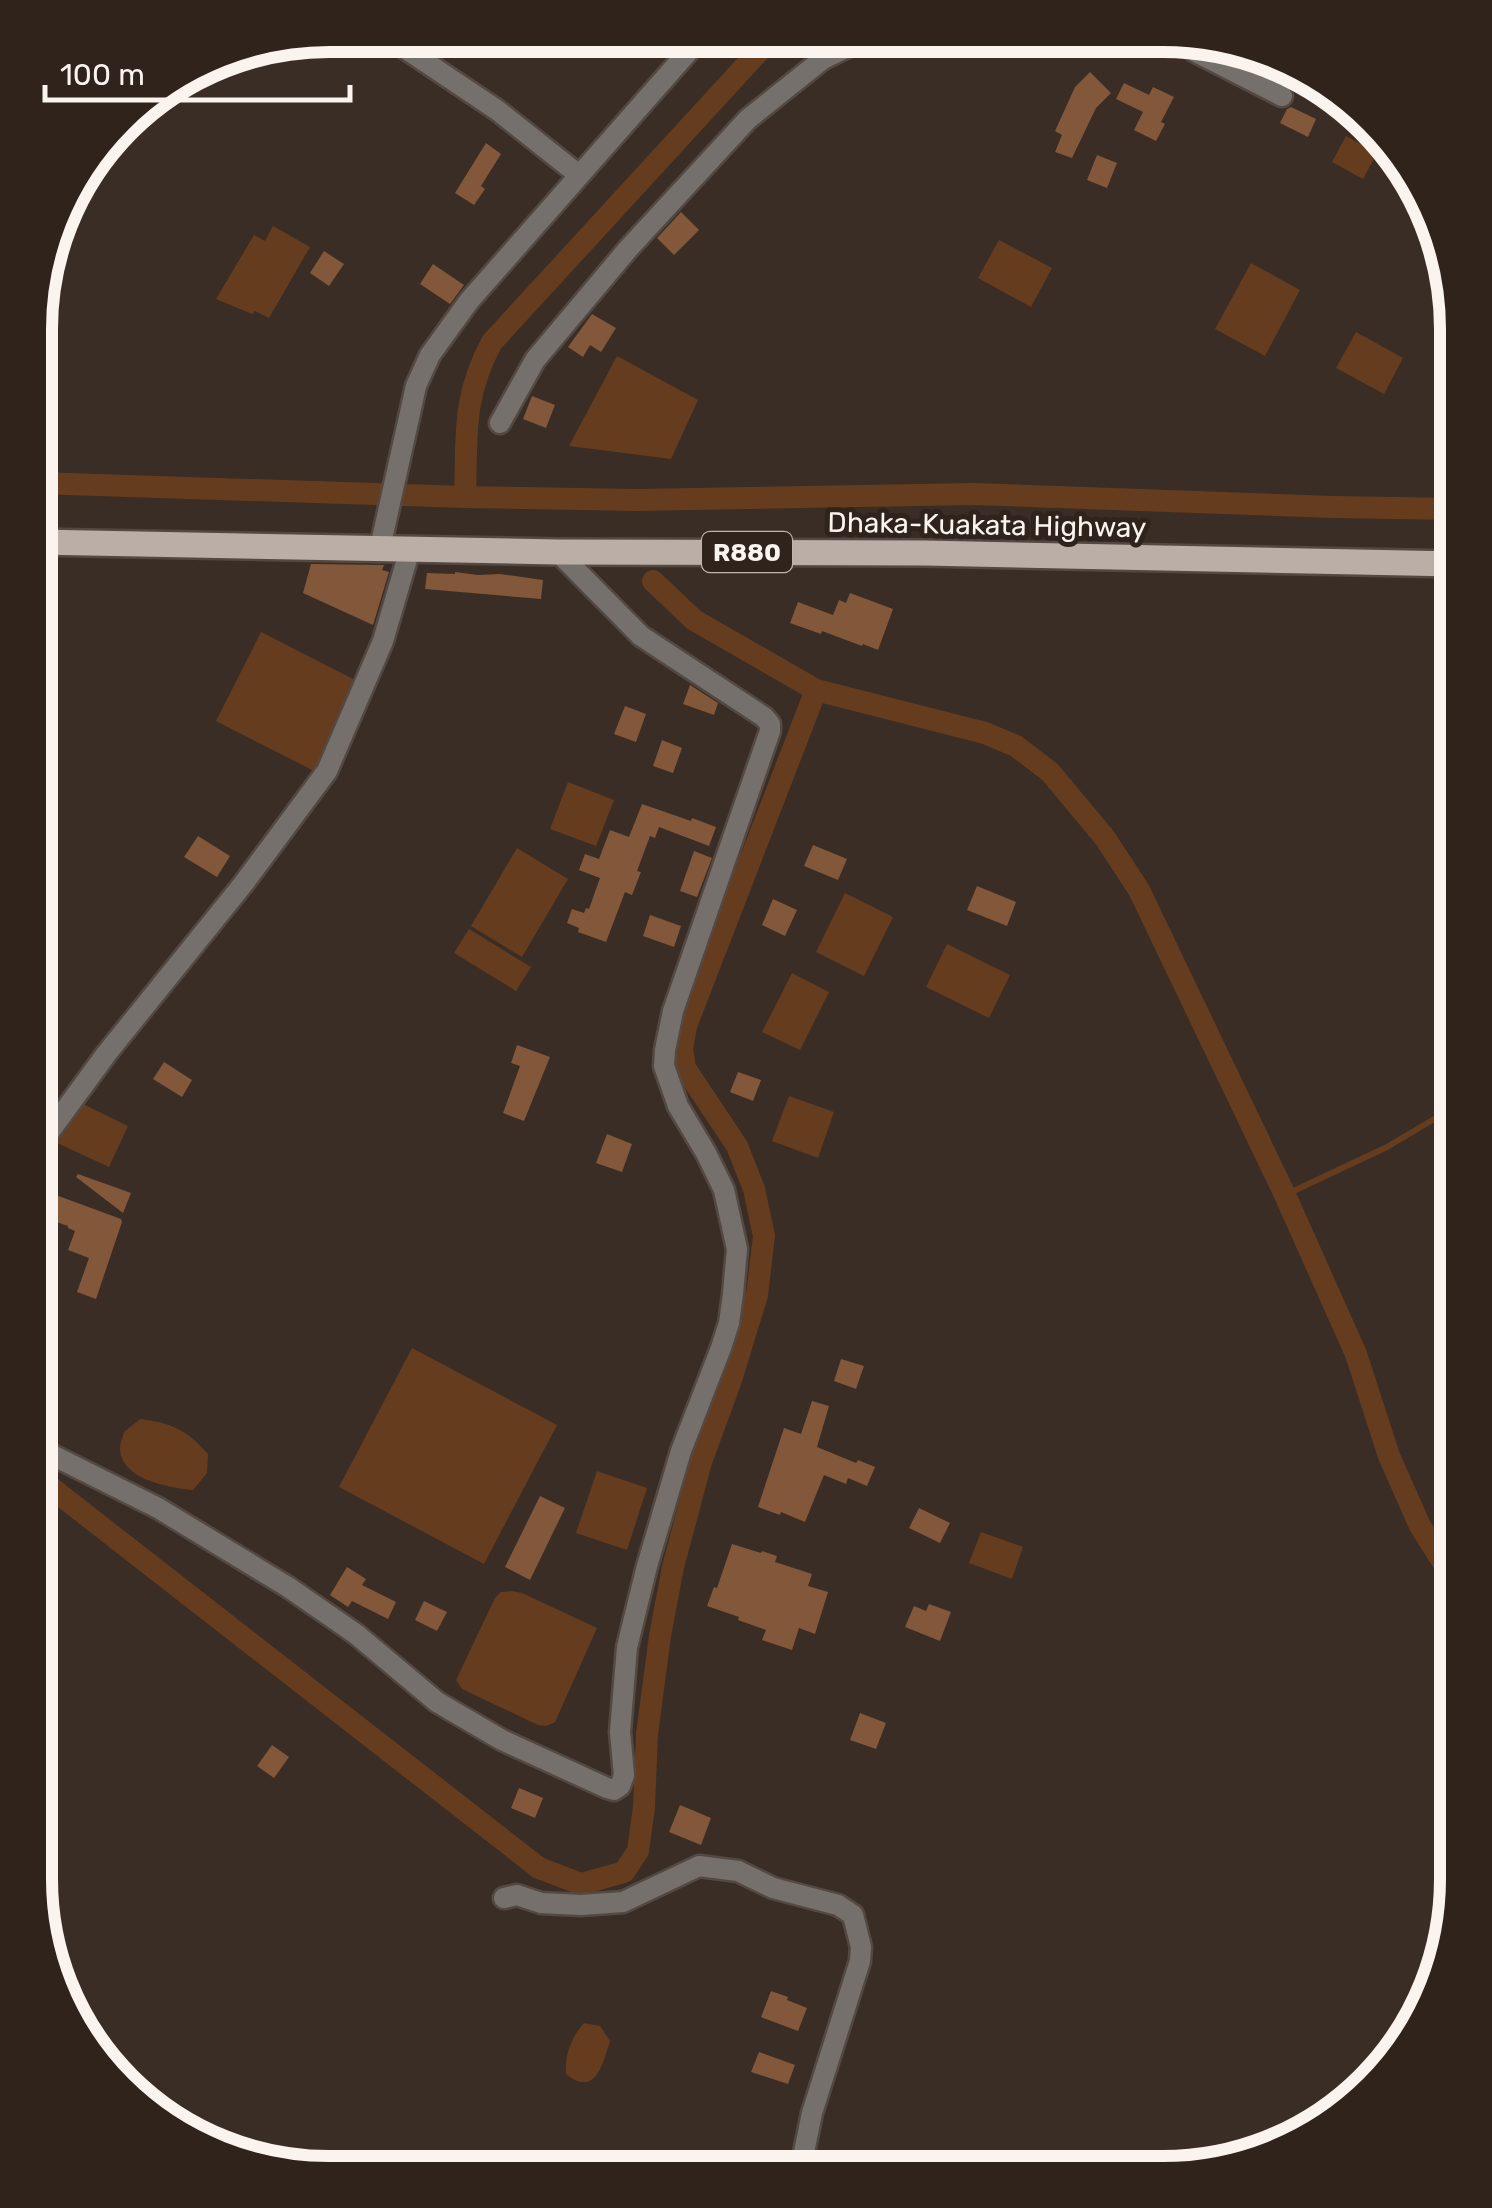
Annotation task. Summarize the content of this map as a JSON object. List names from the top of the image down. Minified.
{"streets":{"main road":["Dhaka-Kuakata Highway","R880"]},"scale_bar":"100 m"}
